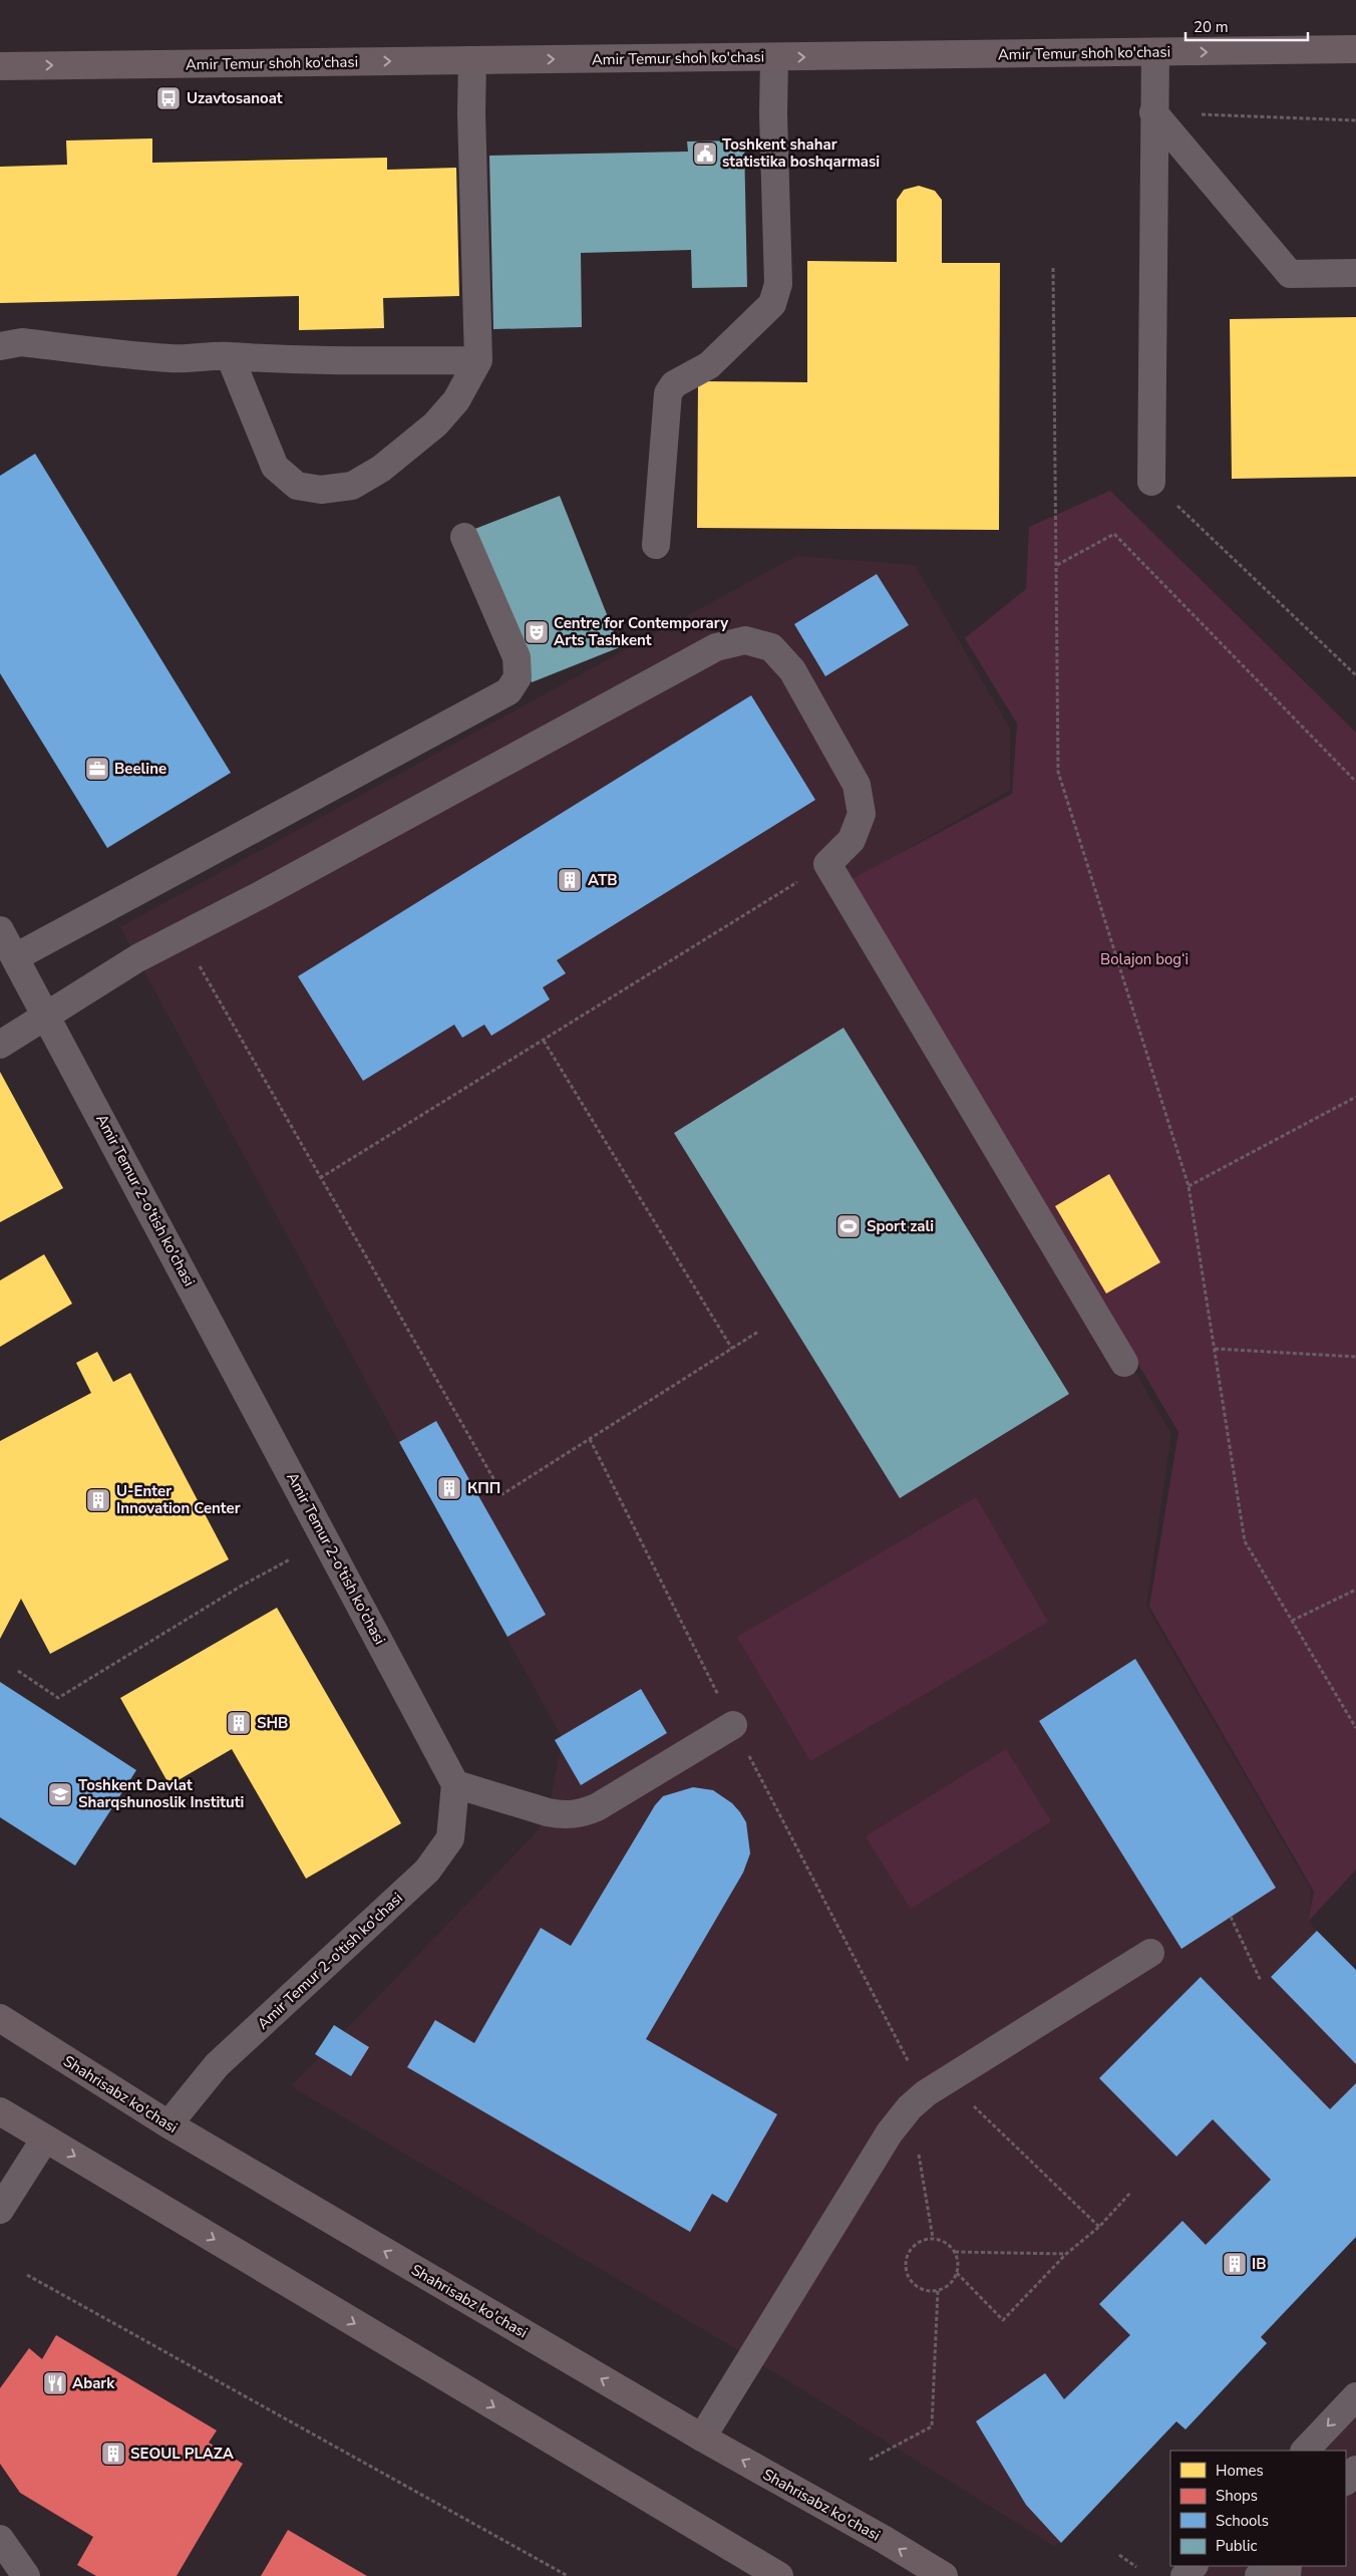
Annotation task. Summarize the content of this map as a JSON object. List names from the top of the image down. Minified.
{"streets":{"main road":["Amir Temur shoh ko'chasi","Shahrisabz ko'chasi"],"street":["Amir Temur 2-o'tish ko'chasi"]},"crossings":[["Amir Temur 2-o'tish ko'chasi","Shahrisabz ko'chasi"]],"one_way":["Amir Temur shoh ko'chasi"],"parks":["Bolajon bog‘i"],"places":{"bus stop":["Uzavtosanoat"],"public building":["Toshkent shahar statistika boshqarmasi"],"theatre":["Centre for Contemporary Arts Tashkent"],"office":["Beeline"],"building":["ATB","КПП","U-Enter Innovation Center","SHB","IB","SEOUL PLAZA"],"sports":["Sport zali"],"school or university":["Toshkent Davlat Sharqshunoslik Instituti"],"restaurant":["Abark"]},"legend":["Homes","Shops","Schools","Public"],"scale_bar":"20 m"}
